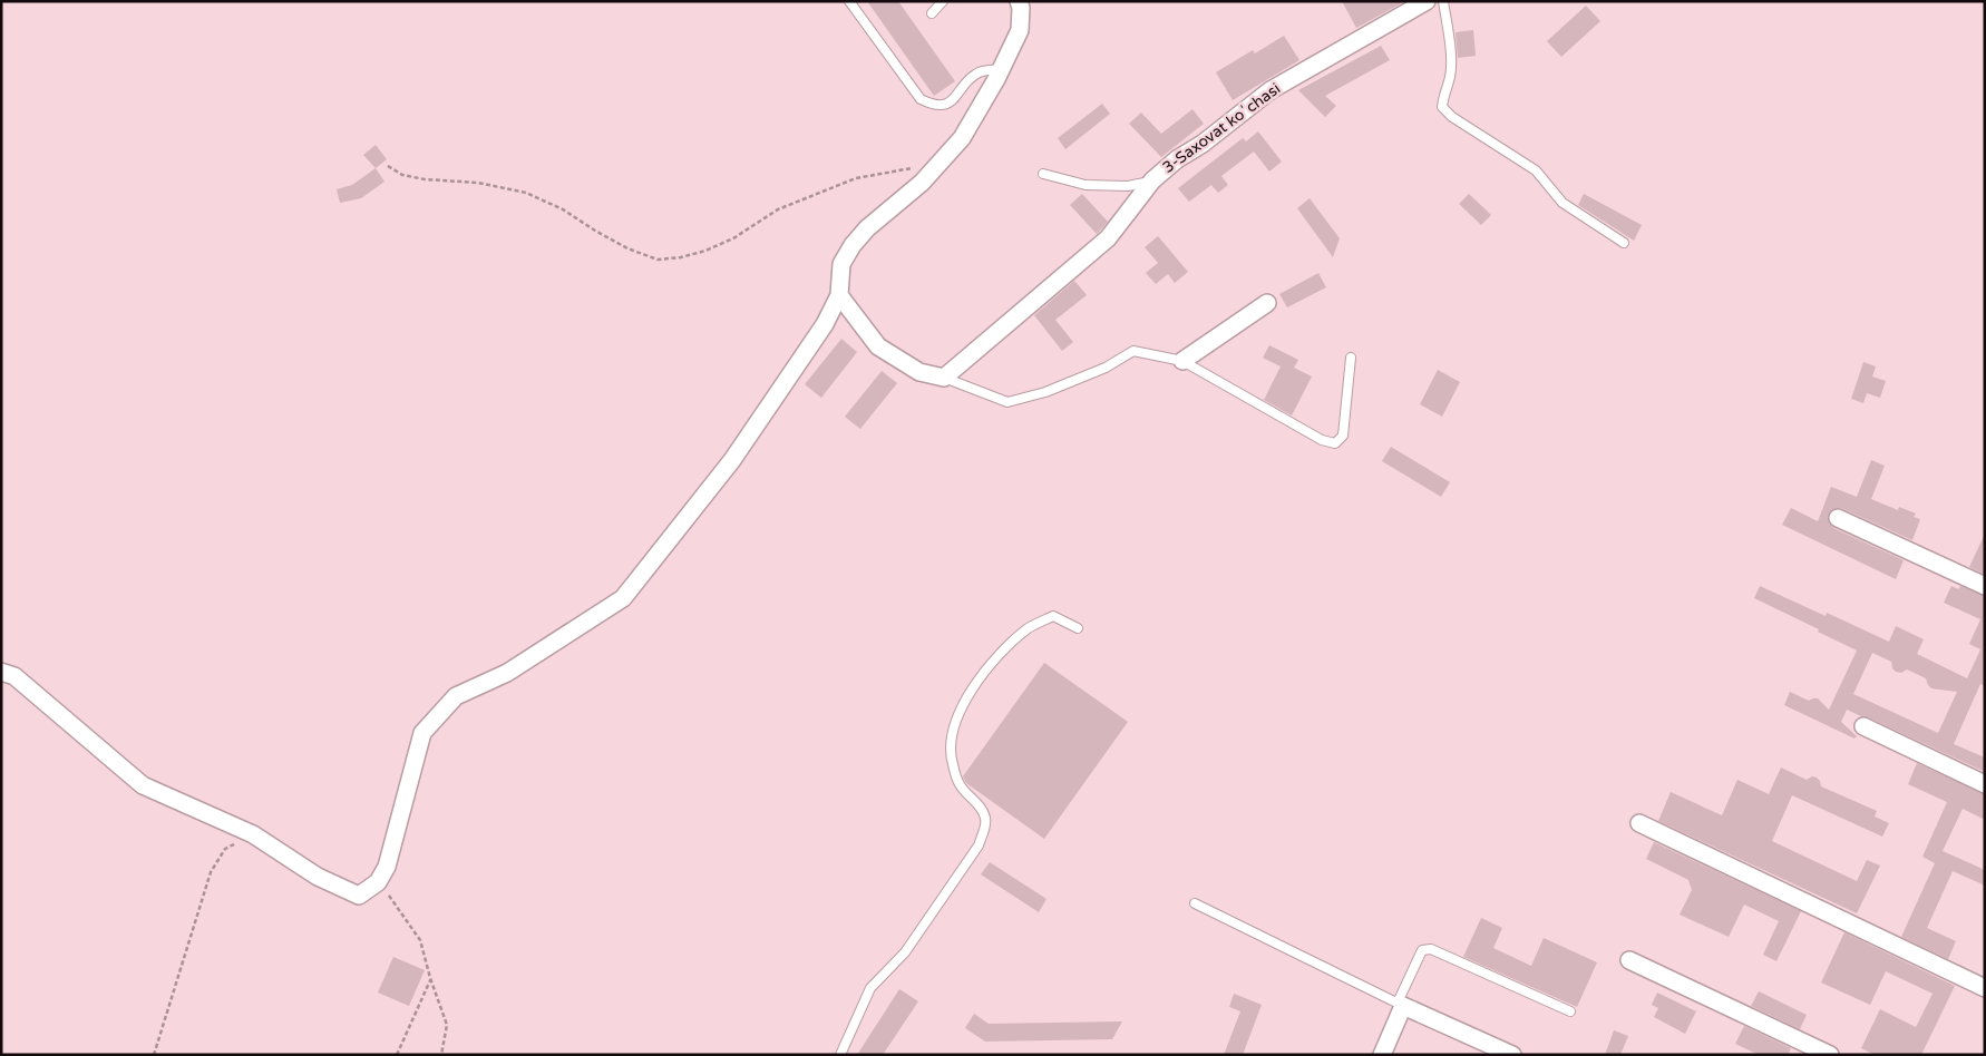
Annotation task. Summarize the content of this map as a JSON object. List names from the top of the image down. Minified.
{"streets":{"street":["3-Saxovat koʻchasi"]}}
